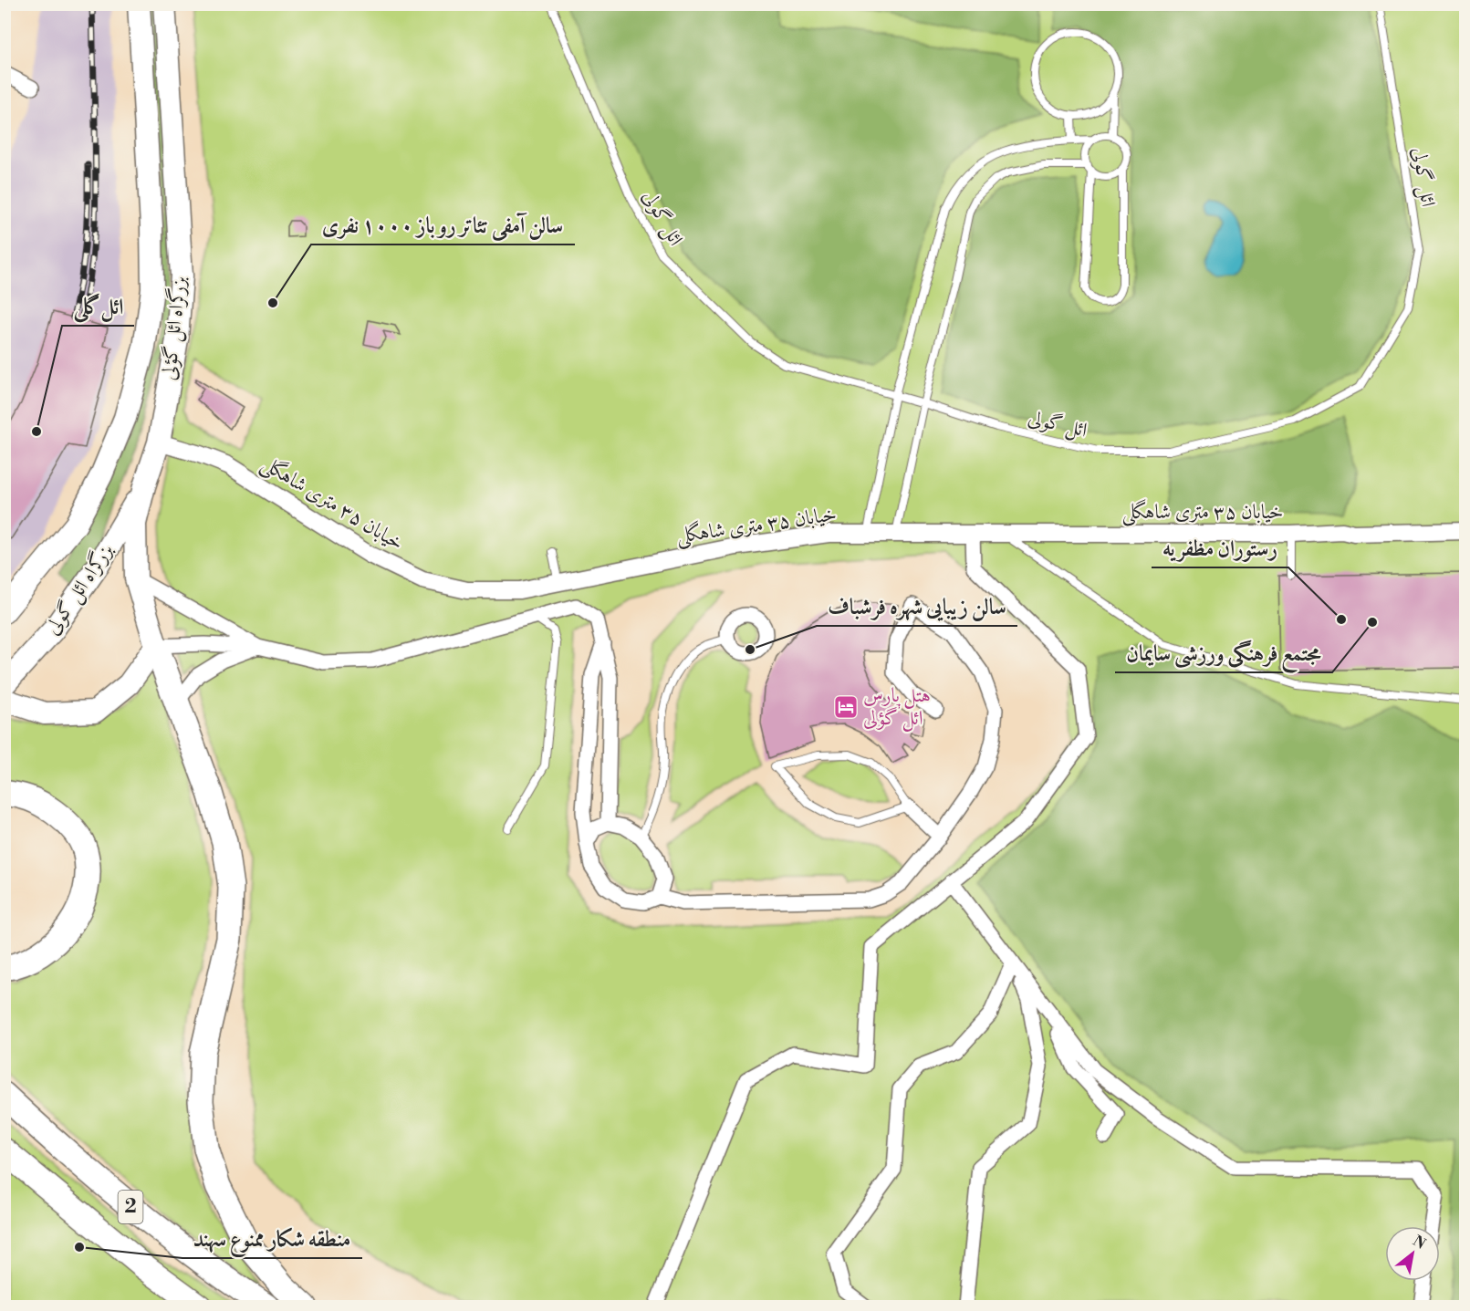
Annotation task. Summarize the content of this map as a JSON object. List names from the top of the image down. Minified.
{"streets":{"highway":["بزرگراه ائل گؤلی","بزرگراه ائل گولی","2"],"street":["خیابان ۳۵ متری شاهگلی"],"lane":["ائل گولی"]},"crossings":[["بزرگراه ائل گؤلی","خیابان ۳۵ متری شاهگلی"],["بزرگراه ائل گؤلی","بزرگراه ائل گولی"]],"places":{"other":["سالن آمفی تئاتر رو باز ۱۰۰۰ نفری","ائل‌گلی","رستوران مظفریه","مجتمع فرهنگی ورزشی سایمان","سالن زیبایی شهره فرشباف","منطقه شکار ممنوع سهند"],"hotel":["هتل پارس ائل گؤلی"]},"north":"top right"}
